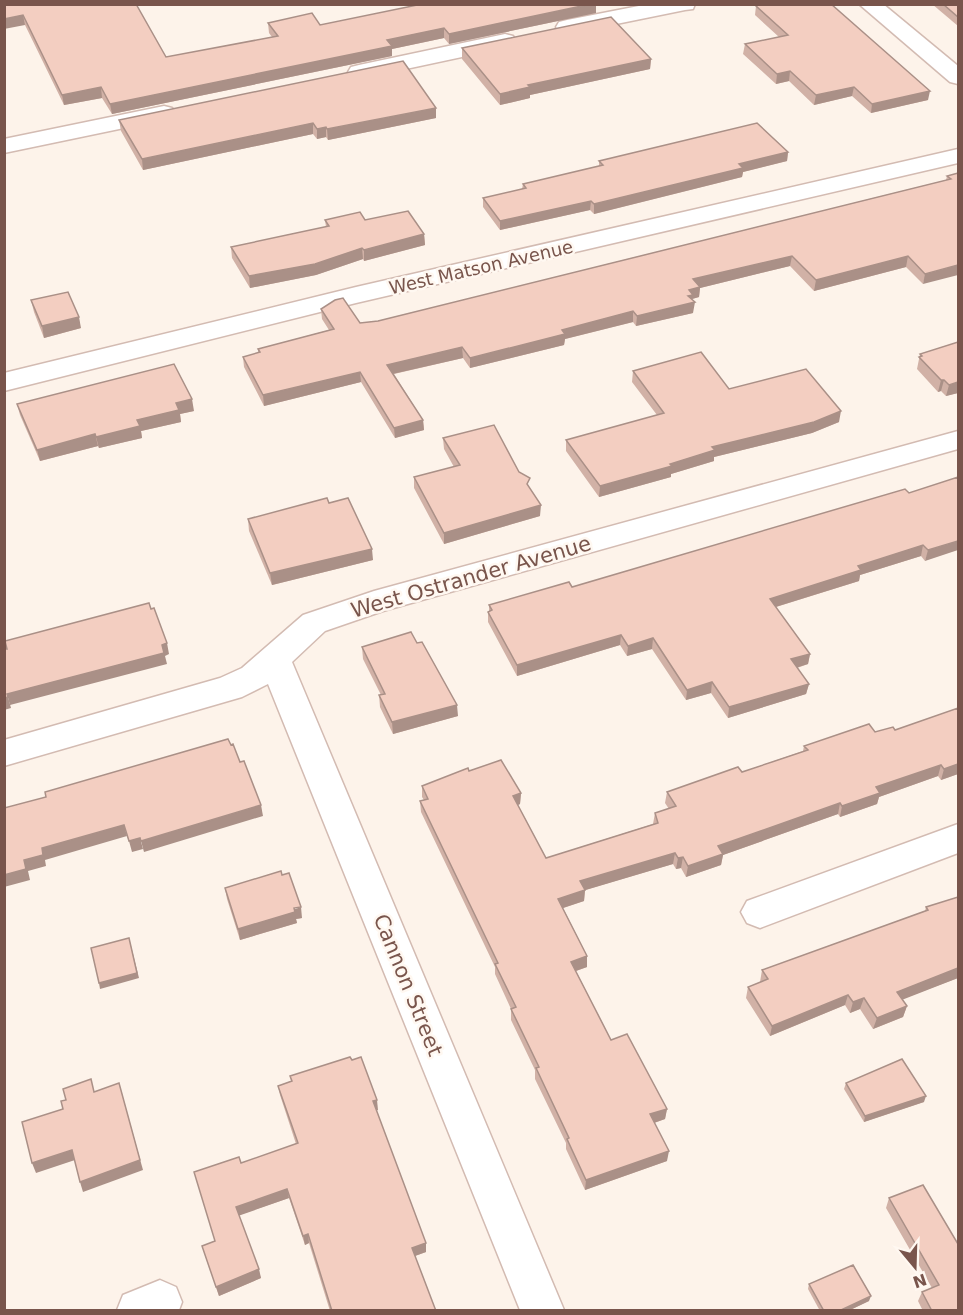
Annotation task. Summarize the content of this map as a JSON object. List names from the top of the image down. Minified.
{"streets":{"street":["West Matson Avenue","West Ostrander Avenue","Cannon Street"]},"crossings":[["West Ostrander Avenue","Cannon Street"]],"north":"bottom"}
